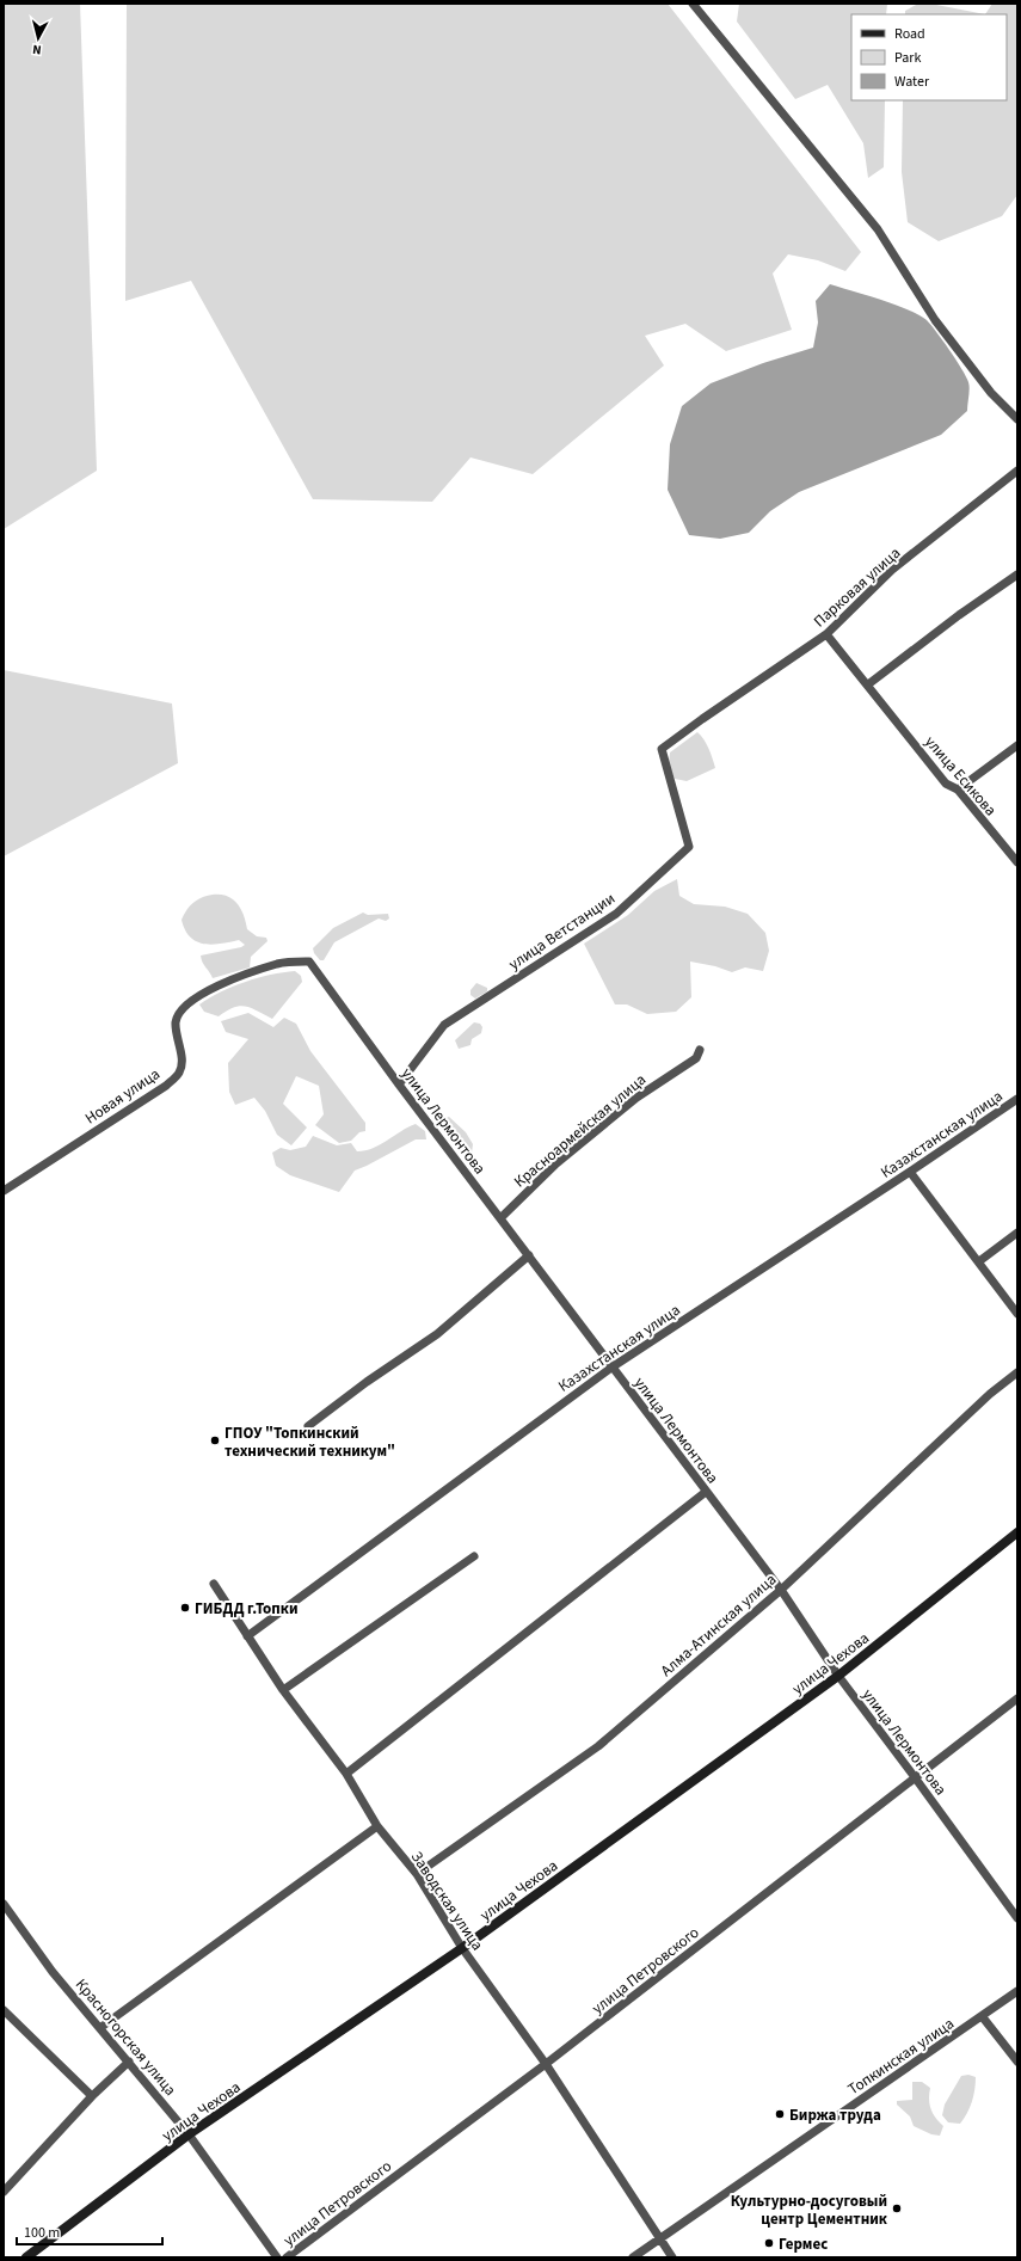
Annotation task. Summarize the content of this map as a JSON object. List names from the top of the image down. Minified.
{"streets":{"street":["Парковая улица","улица Есикова","улица Ветстанции","Новая улица","улица Лермонтова","Красноармейская улица","Казахстанская улица","Алма-Атинская улица","улица Чехова","Заводская улица","улица Петровского","Красногорская улица","Топкинская улица"]},"crossings":[["Парковая улица","улица Есикова"],["Парковая улица","улица Ветстанции"],["улица Ветстанции","улица Лермонтова"],["Новая улица","улица Лермонтова"],["улица Лермонтова","Красноармейская улица"],["улица Лермонтова","Казахстанская улица"],["улица Лермонтова","Алма-Атинская улица"],["улица Лермонтова","улица Чехова"],["улица Лермонтова","улица Петровского"],["Казахстанская улица","Заводская улица"],["Алма-Атинская улица","Заводская улица"],["улица Чехова","Заводская улица"],["улица Чехова","Красногорская улица"],["Заводская улица","улица Петровского"],["Заводская улица","Топкинская улица"]],"places":["ГПОУ \"Топкинский технический техникум\"","ГИБДД г.Топки","Биржа труда","Культурно-досуговый центр Цементник","Гермес"],"legend":["Road","Park","Water"],"scale_bar":"100 m","north":"bottom"}
